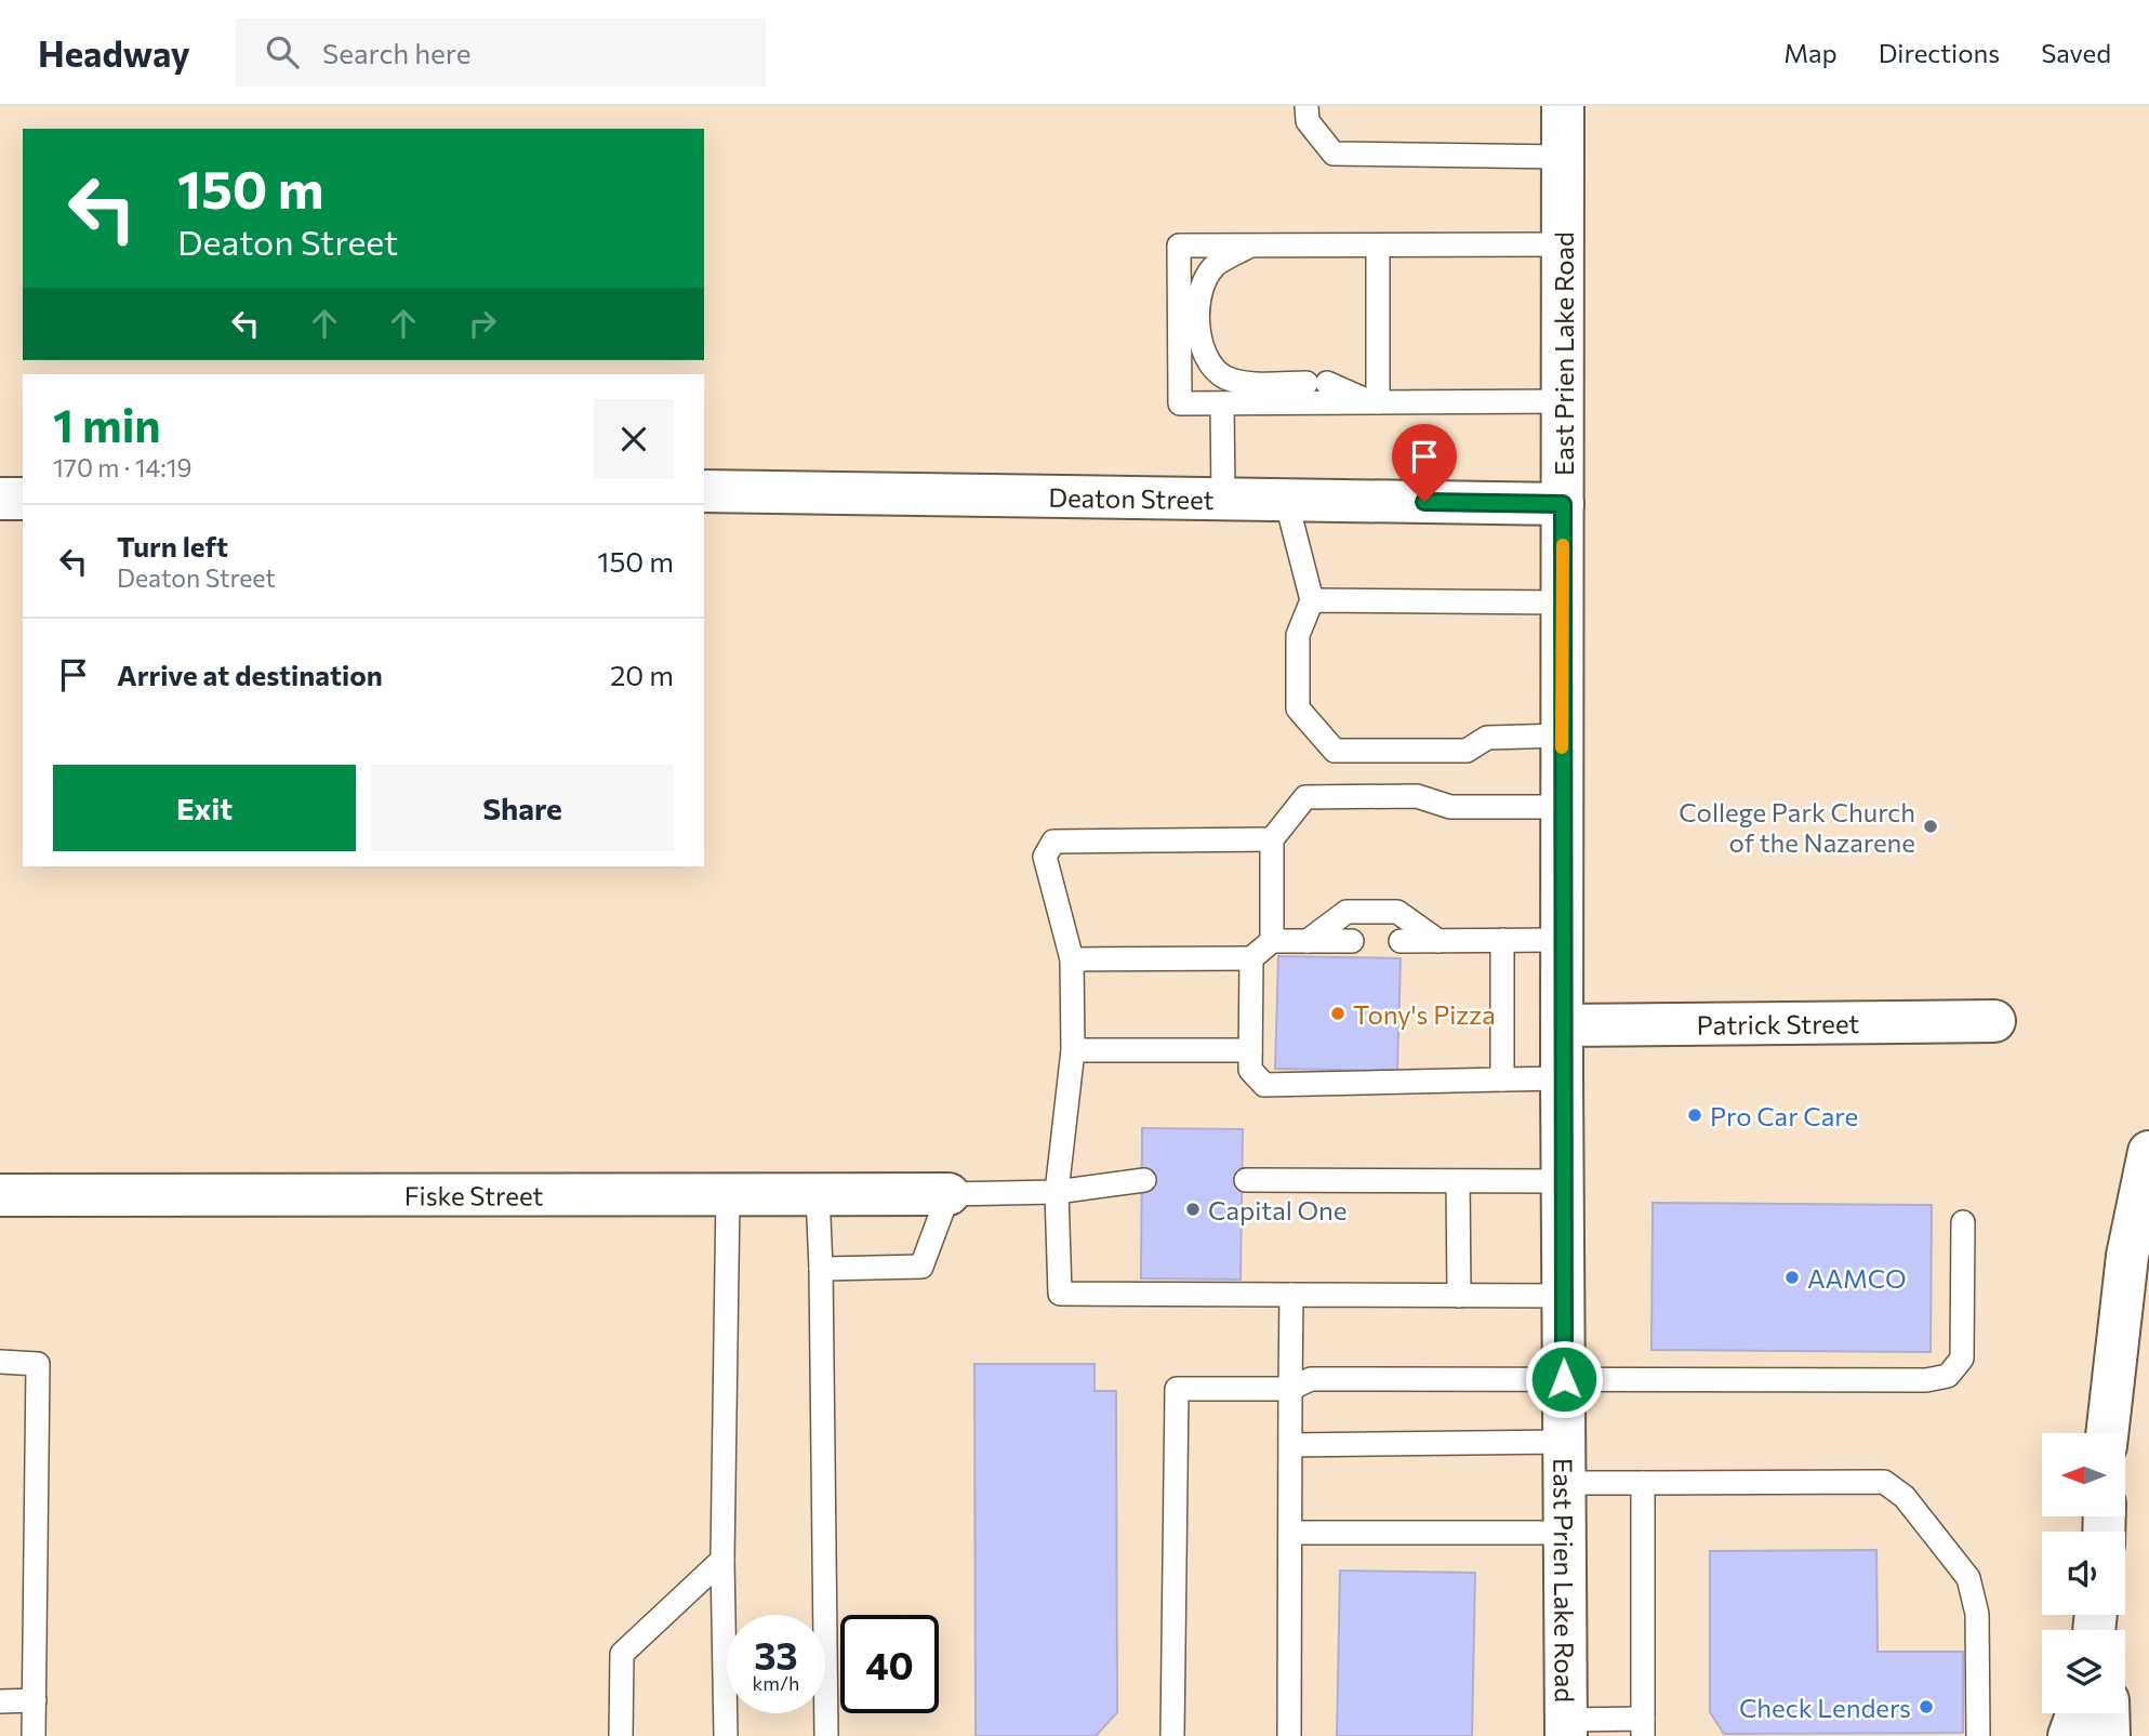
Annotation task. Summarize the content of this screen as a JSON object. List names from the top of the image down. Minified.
{"streets":{"main road":["East Prien Lake Road","Deaton Street","Patrick Street","Fiske Street"]},"crossings":[["East Prien Lake Road","Deaton Street"],["East Prien Lake Road","Patrick Street"]],"places":["College Park Church of the Nazarene","Tony's Pizza","Pro Car Care","Capital One","AAMCO","Check Lenders"],"north":"left","page":{"header":"Headway","search":"Search here","nav":["Map","Directions","Saved"],"turn":["150 m","Deaton Street"],"heading":["1 min","170 m · 14:19"],"list":[{"name":"Turn left","note":"Deaton Street","value":"150 m"},{"name":"Arrive at destination","value":"20 m"}],"buttons":["Exit","Share"],"speed":"33 km/h","limit":"40"}}
